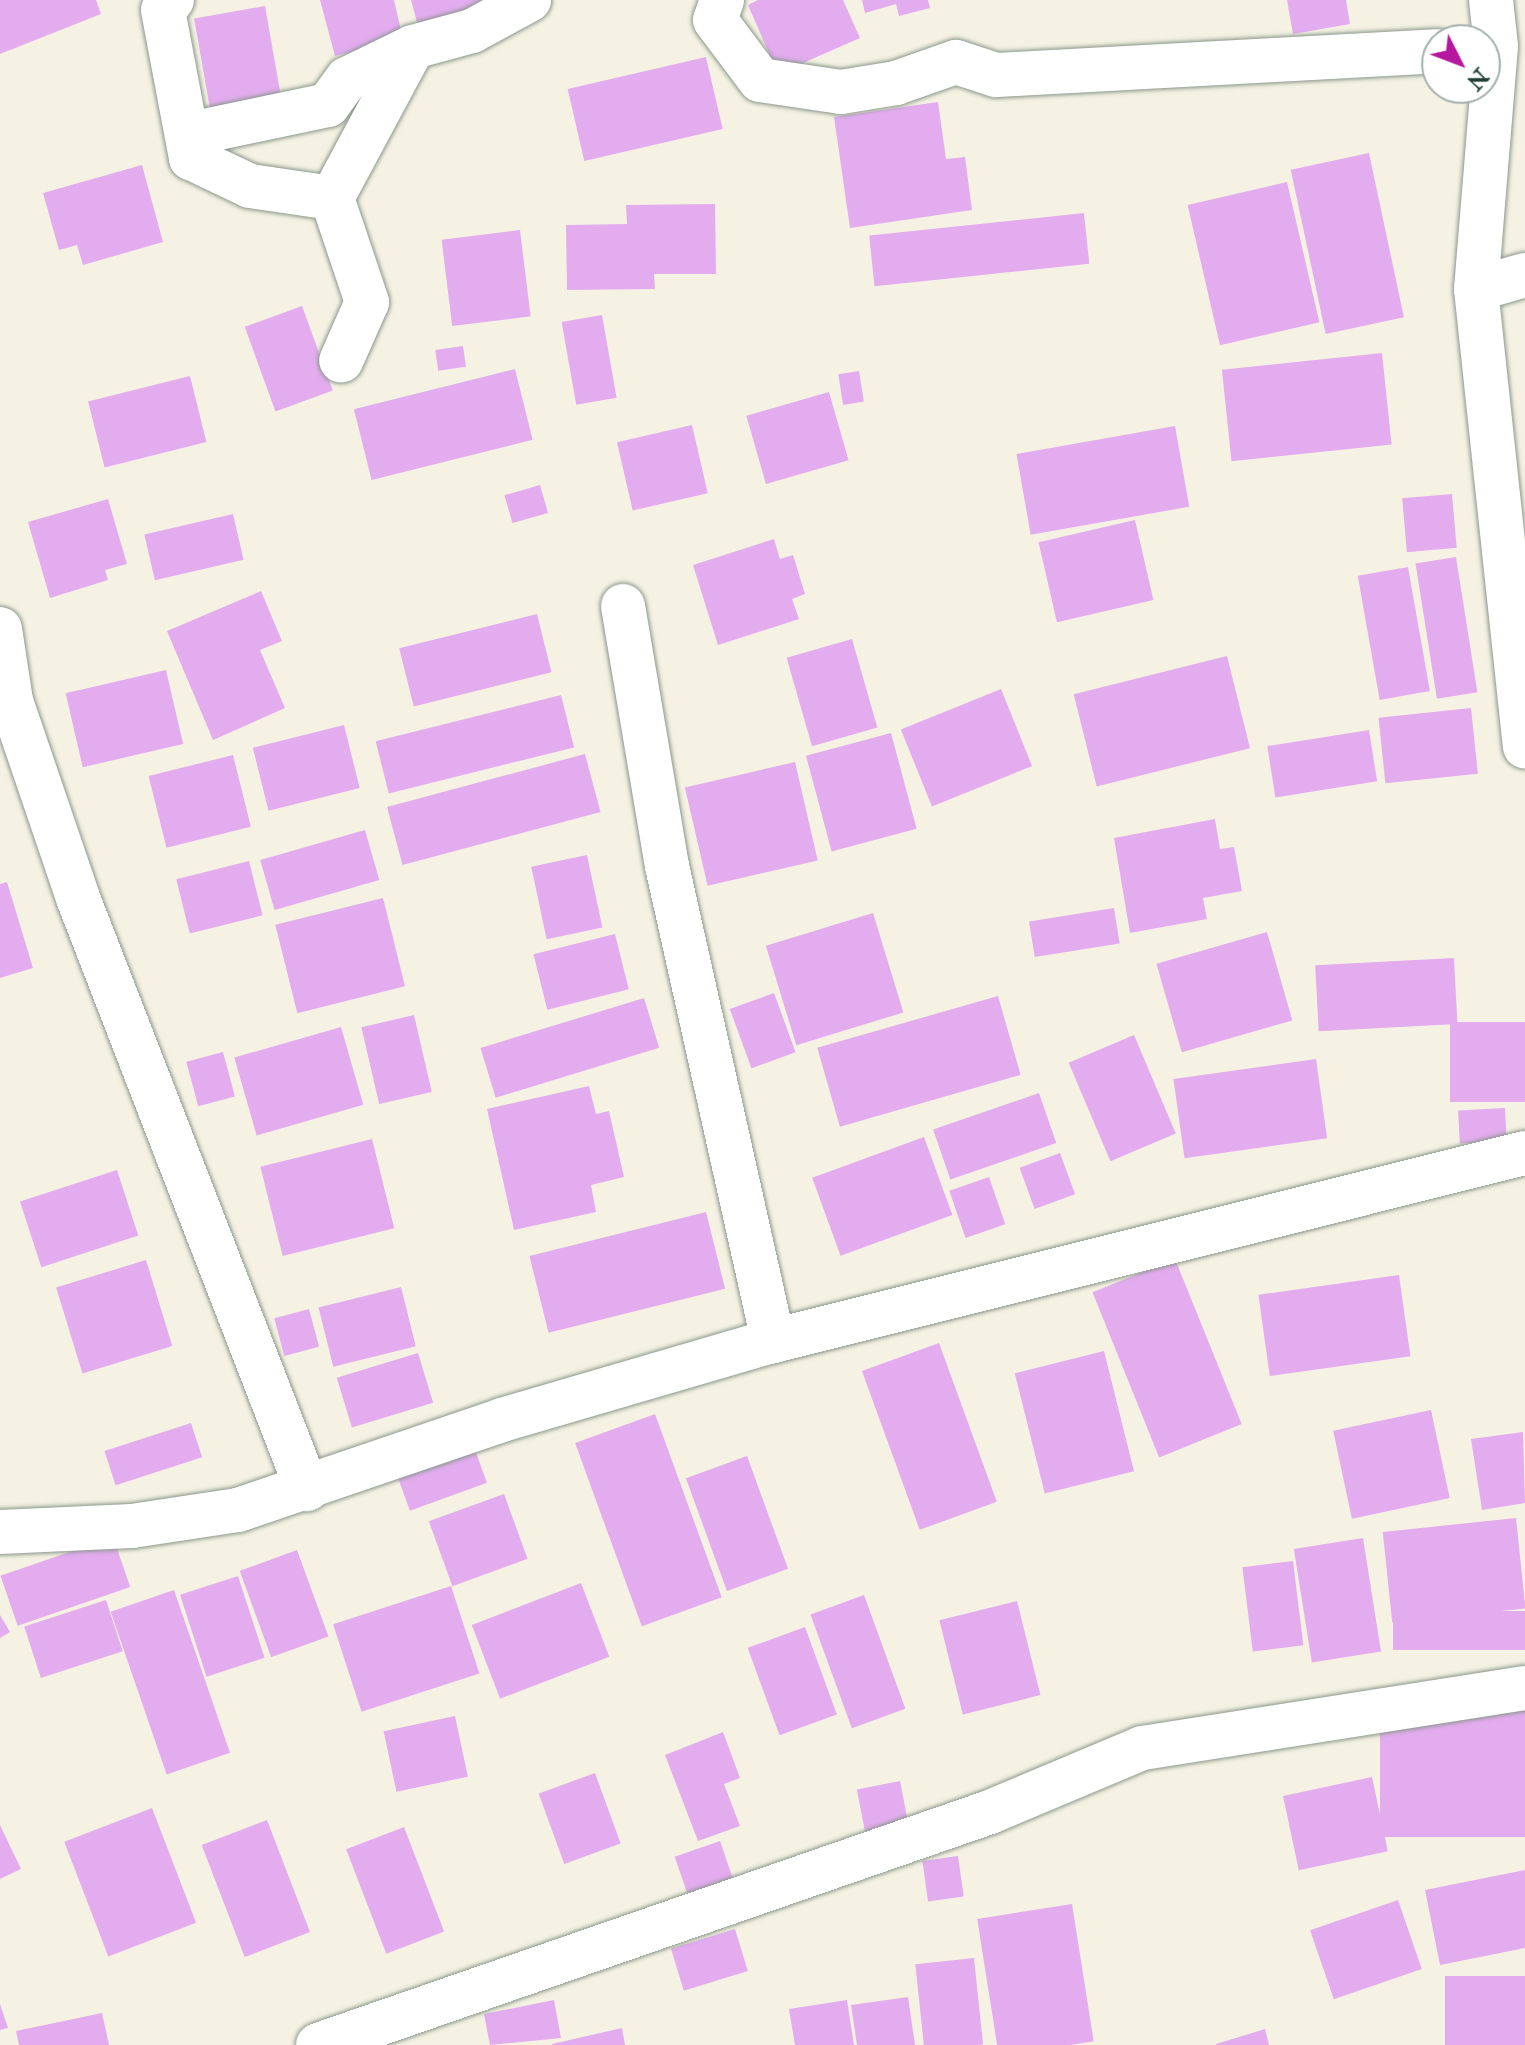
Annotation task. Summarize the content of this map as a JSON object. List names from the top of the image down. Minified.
{"north":"bottom right"}
